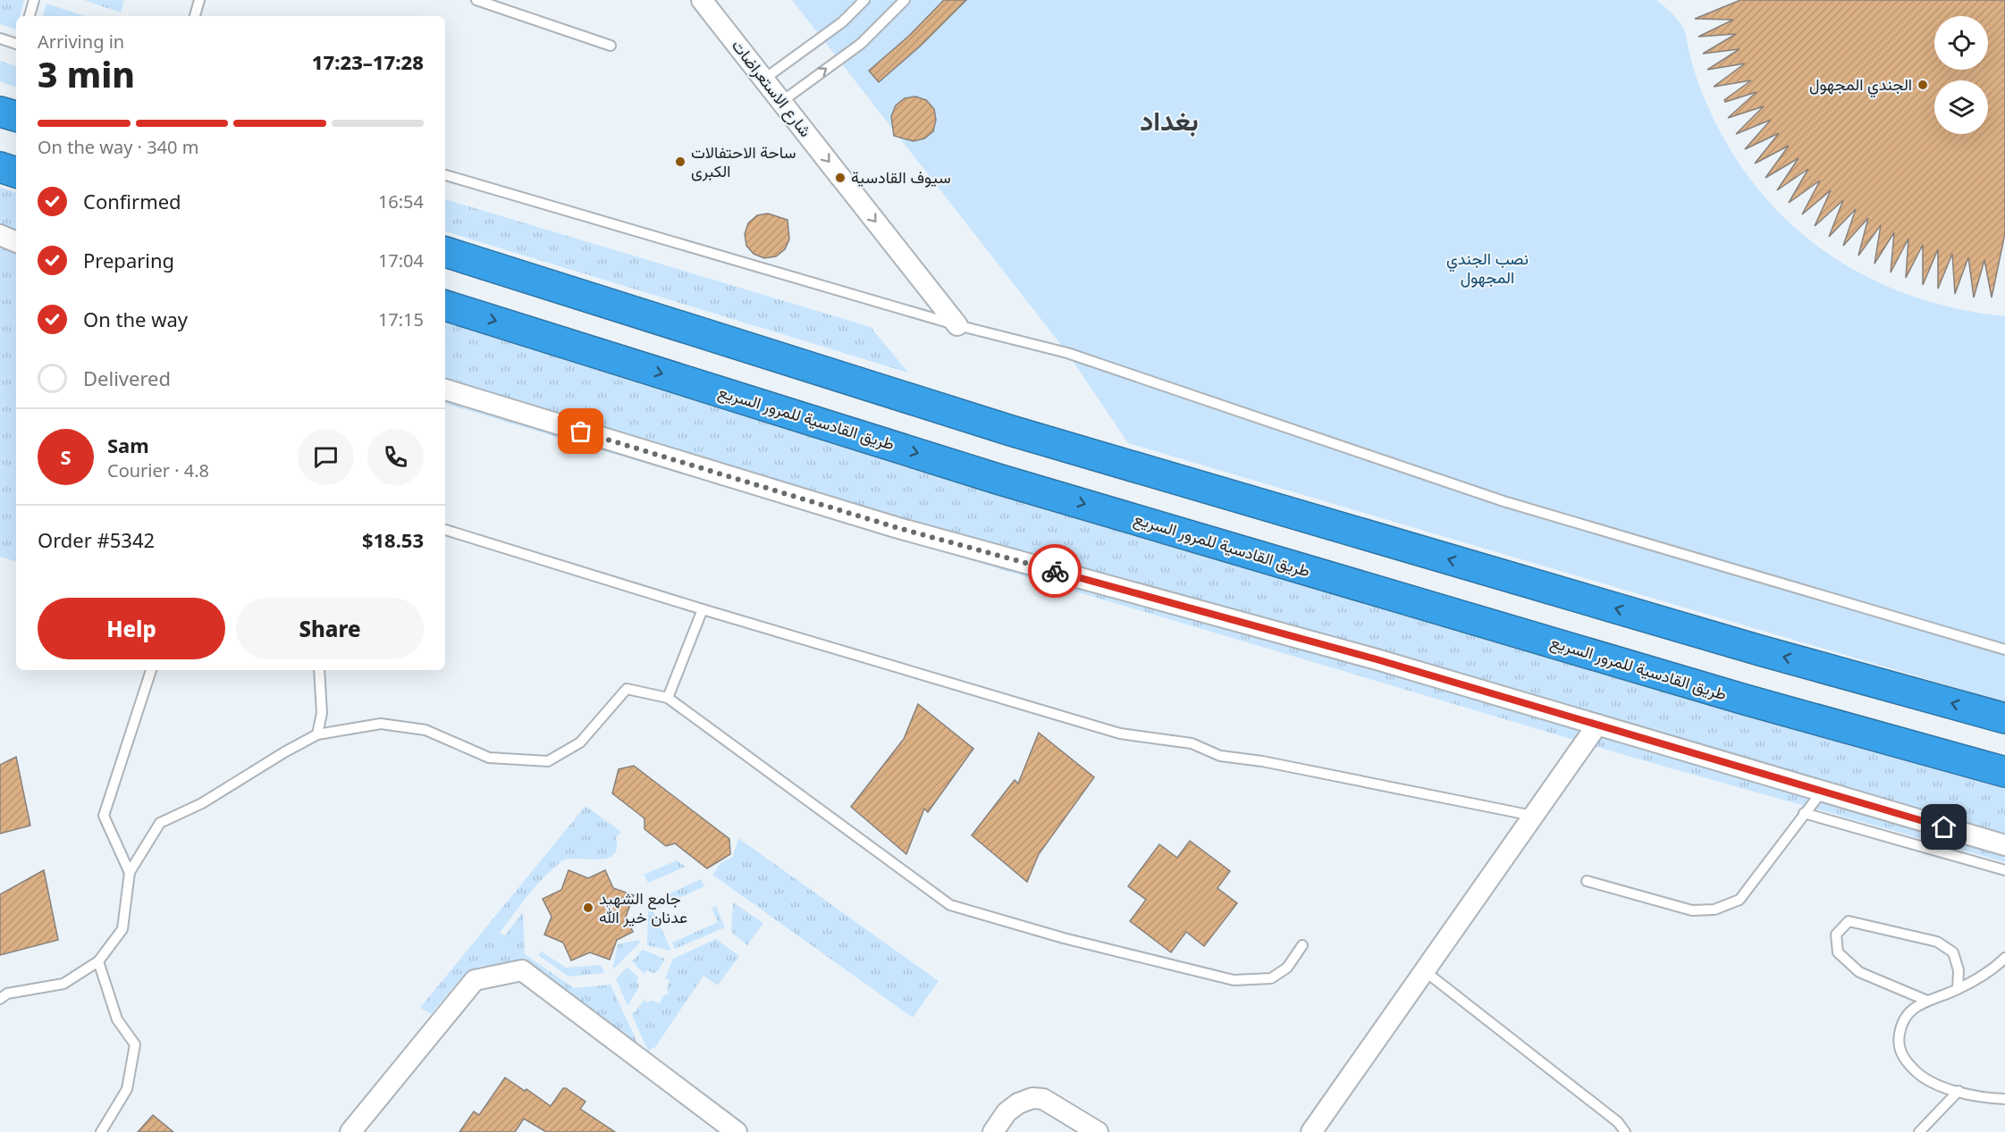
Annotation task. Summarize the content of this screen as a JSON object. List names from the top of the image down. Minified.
{"streets":{"highway":["طريق القادسية للمرور السريع"],"street":["شارع الاستعراضات"]},"one_way":["شارع الاستعراضات"],"districts":["بغداد"],"parks":["نصب الجندي المجهول"],"places":["الجندي المجهول","ساحة الاحتفالات الكبرى","سيوف القادسية","جامع الشهيد عدنان خير الله"],"page":{"heading":["3 min","Arriving in","17:23–17:28"],"panel":["Sam","Courier · 4.8","Order #5342","$18.53"],"bar":"On the way · 340 m","list":[["Confirmed","16:54"],["Preparing","17:04"],["On the way","17:15"],"Delivered"],"round":"S","buttons":["Help","Share"]}}
